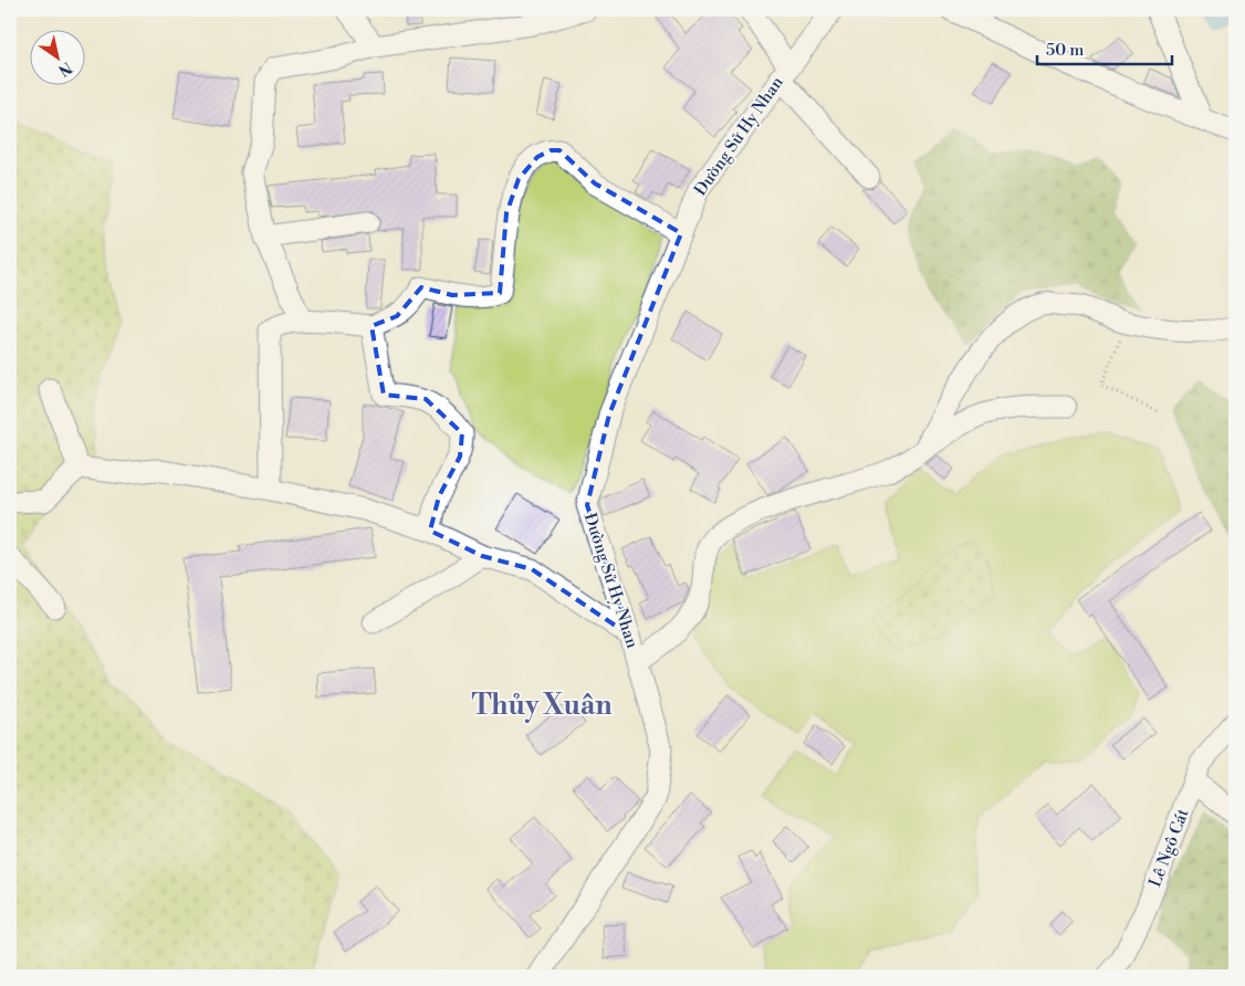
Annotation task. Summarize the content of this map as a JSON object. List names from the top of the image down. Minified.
{"streets":{"street":["Đường Sử Hy Nhan","Lê Ngô Cát"]},"districts":["Thủy Xuân"],"scale_bar":"50 m","north":"bottom right"}
